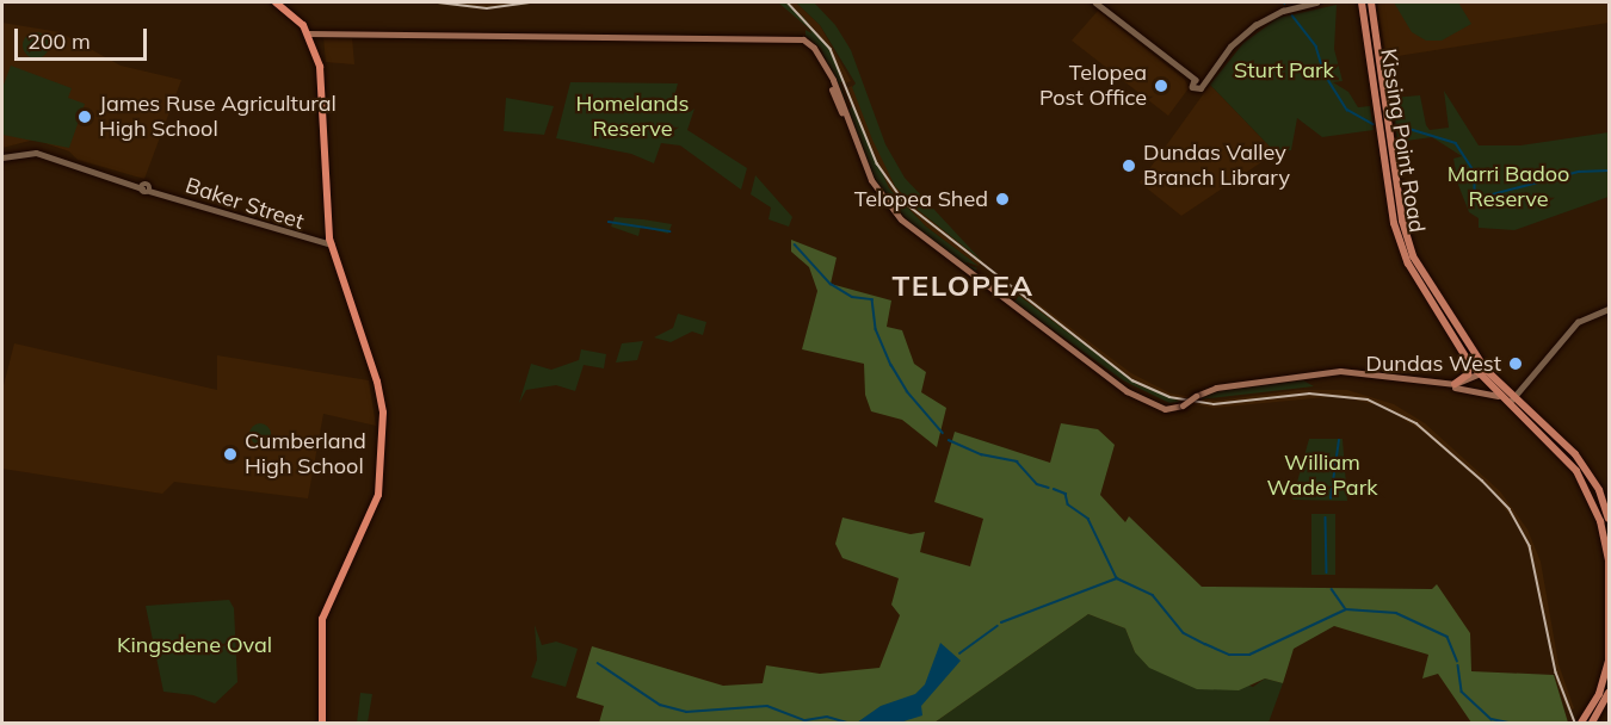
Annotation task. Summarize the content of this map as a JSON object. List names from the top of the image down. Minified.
{"streets":{"main road":["Kissing Point Road"],"street":["Baker Street"]},"districts":["TELOPEA"],"parks":["Sturt Park","Homelands Reserve","Marri Badoo Reserve","William Wade Park","Kingsdene Oval"],"places":["Telopea Post Office","James Ruse Agricultural High School","Dundas Valley Branch Library","Telopea Shed","Dundas West","Cumberland High School"],"scale_bar":"200 m"}
